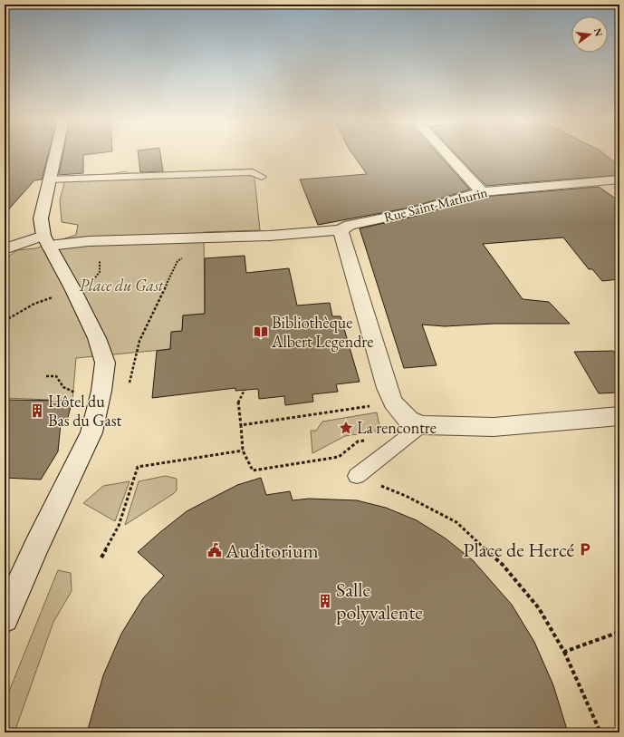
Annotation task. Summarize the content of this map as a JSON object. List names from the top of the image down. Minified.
{"streets":{"street":["Rue Saint-Mathurin"]},"parks":["Place du Gast"],"places":{"library":["Bibliothèque Albert Legendre"],"building":["Hôtel du Bas du Gast","Salle polyvalente"],"place":["La rencontre"],"parking":["Place de Hercé"],"public building":["Auditorium"]},"north":"right"}
